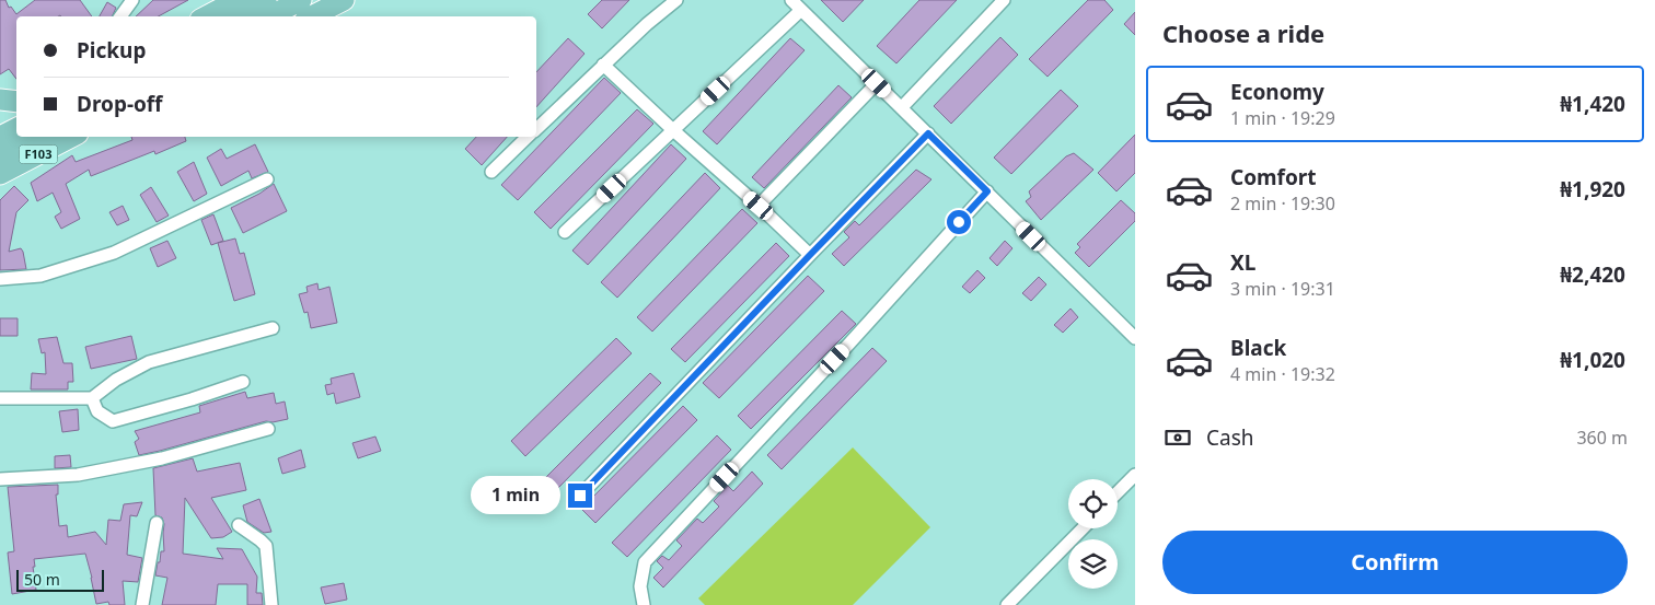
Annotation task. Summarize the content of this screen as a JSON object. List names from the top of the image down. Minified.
{"streets":{"main road":["F103"]},"scale_bar":"50 m","page":{"heading":"Choose a ride","banner":["Pickup","Drop-off"],"list":[{"name":"Economy","note":"1 min · 19:29","value":"₦1,420"},{"name":"Comfort","note":"2 min · 19:30","value":"₦1,920"},{"name":"XL","note":"3 min · 19:31","value":"₦2,420"},{"name":"Black","note":"4 min · 19:32","value":"₦1,020"}],"pay":["Cash","360 m"],"bubble":"1 min","buttons":"Confirm","scale":"50 m"}}
